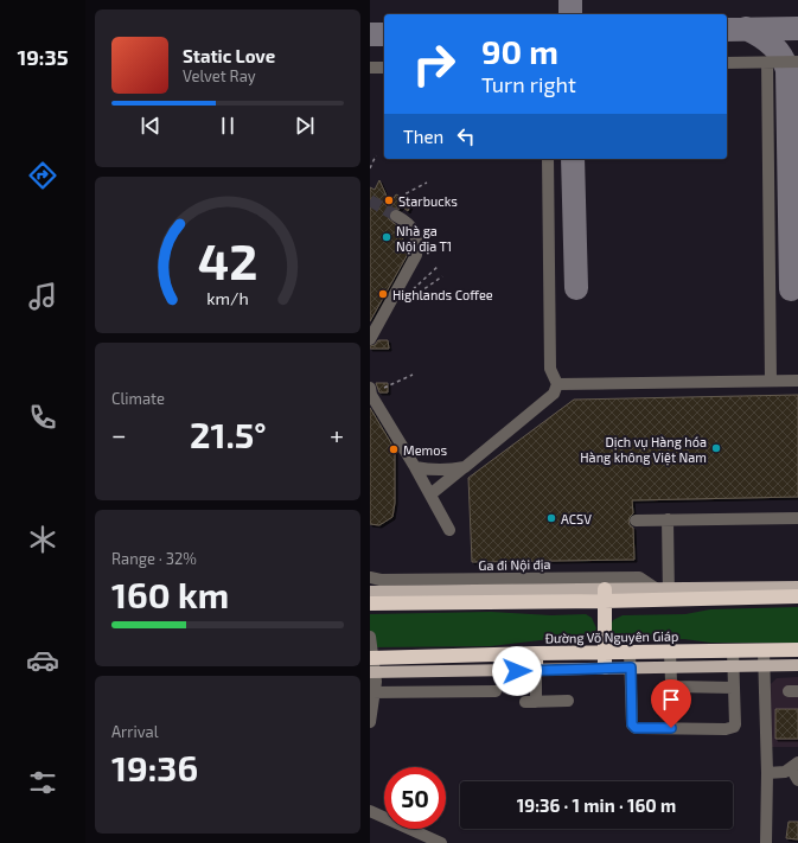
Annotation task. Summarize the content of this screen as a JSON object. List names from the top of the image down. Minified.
{"streets":{"highway":["Đường Võ Nguyên Giáp"],"street":["Ga đi Nội địa"]},"places":["Starbucks","Nhà ga Nội địa T1","Highlands Coffee","Dịch vụ Hàng hóa Hàng không Việt Nam","Memos","ACSV"],"page":{"tabs":"19:35","turn":["90 m","Turn right"],"song":["Static Love","Velvet Ray"],"then":"Then","tile":["Climate",["Range · 32%","160 km"],["Arrival","19:36"]],"heat":["−","21.5°","+"],"limit":"50","trip":"19:36 · 1 min · 160 m","gauge":["42","km/h"]}}
